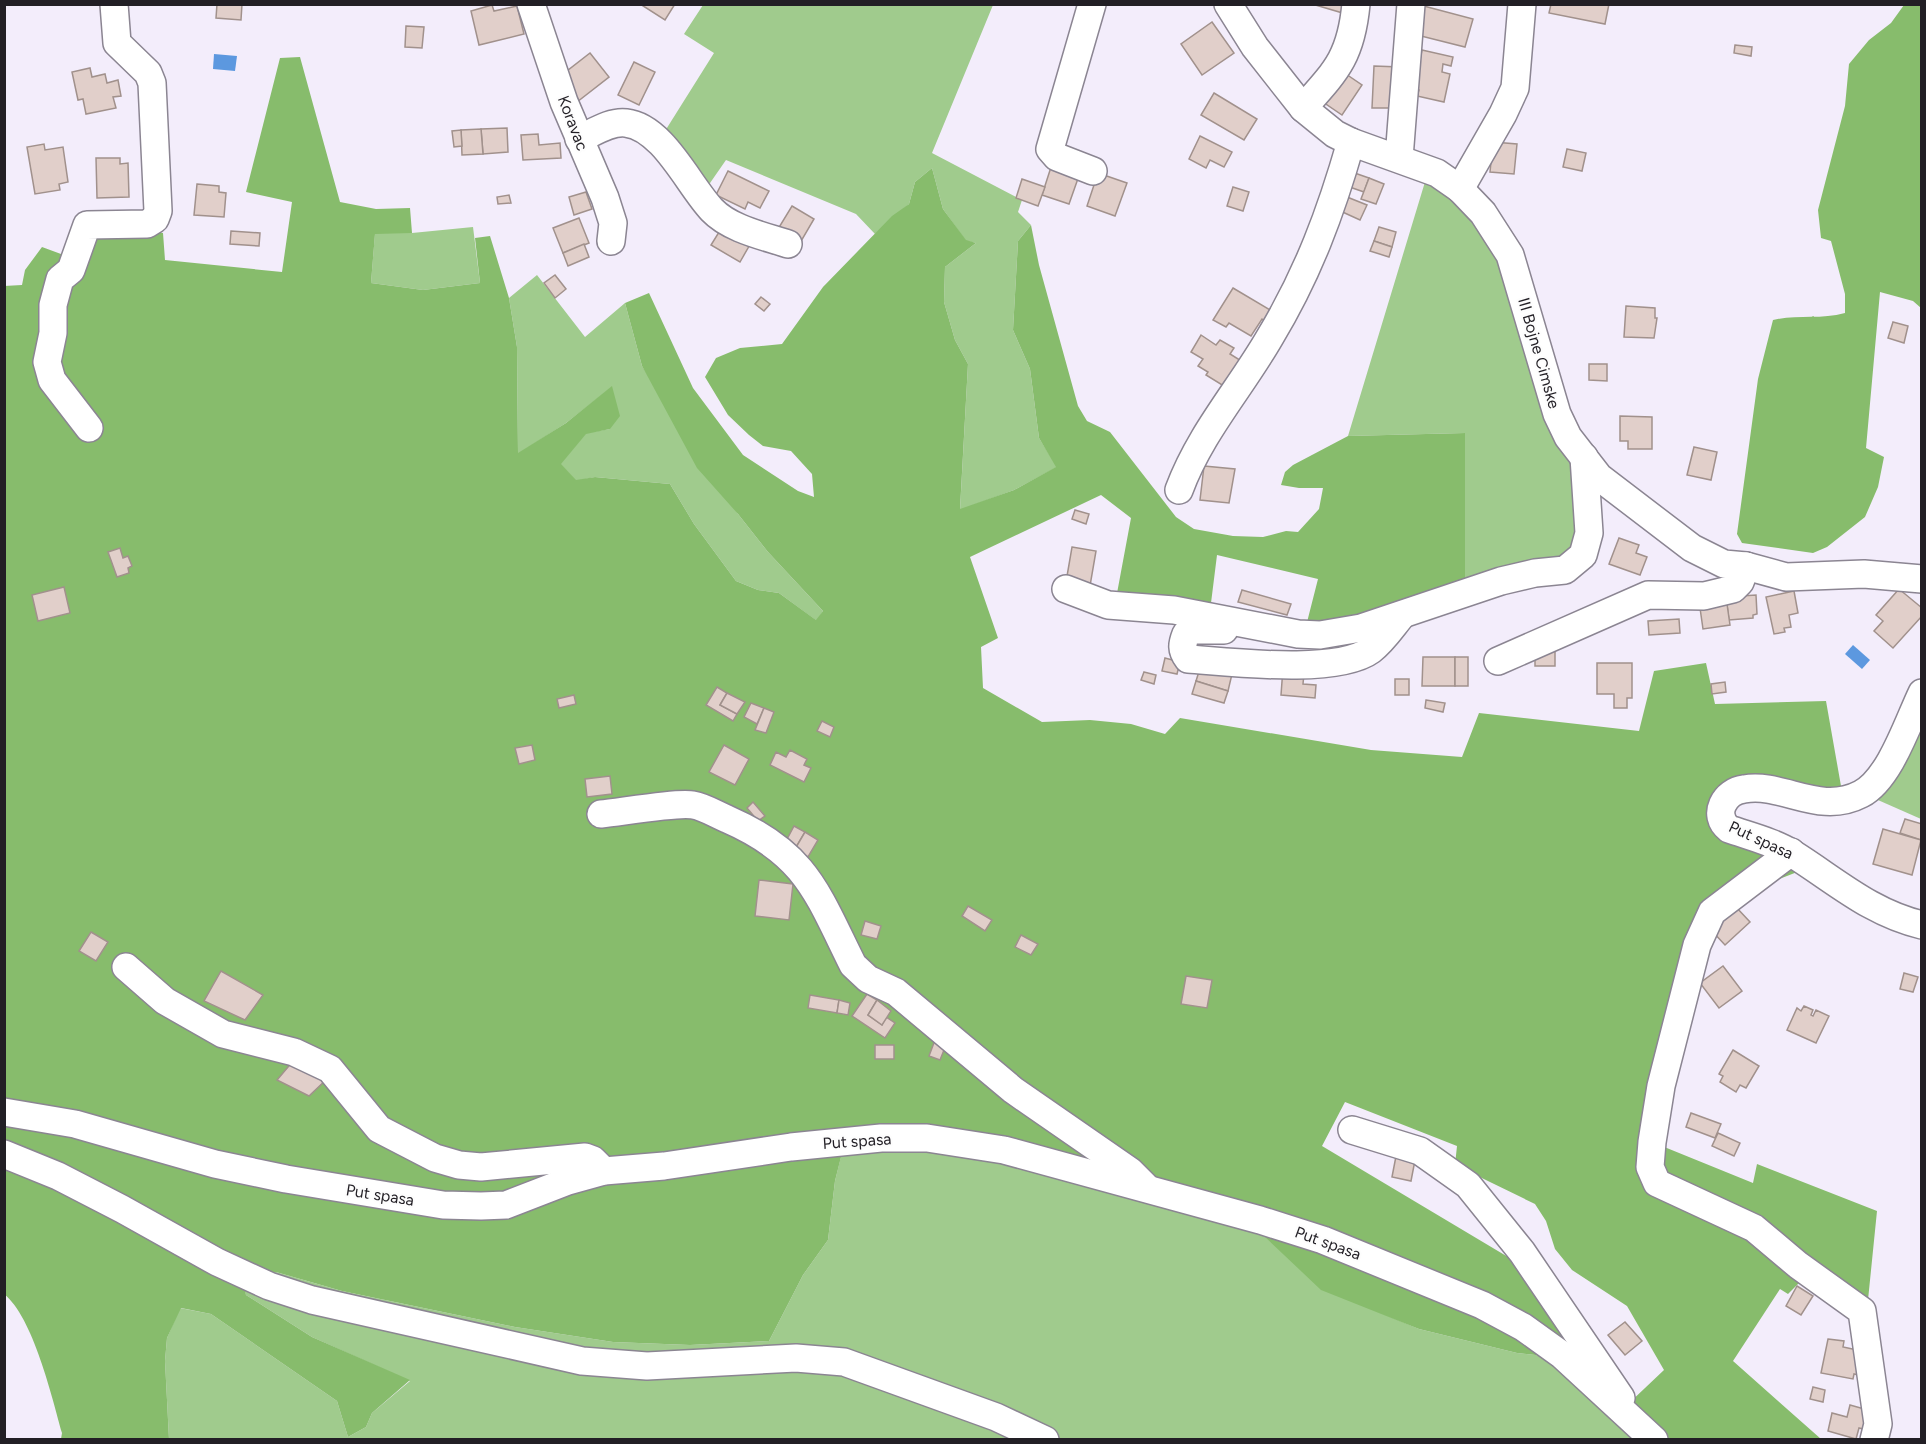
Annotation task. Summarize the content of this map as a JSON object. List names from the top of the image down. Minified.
{"streets":{"street":["Koravac","III Bojne Cimske","Put spasa"]}}
